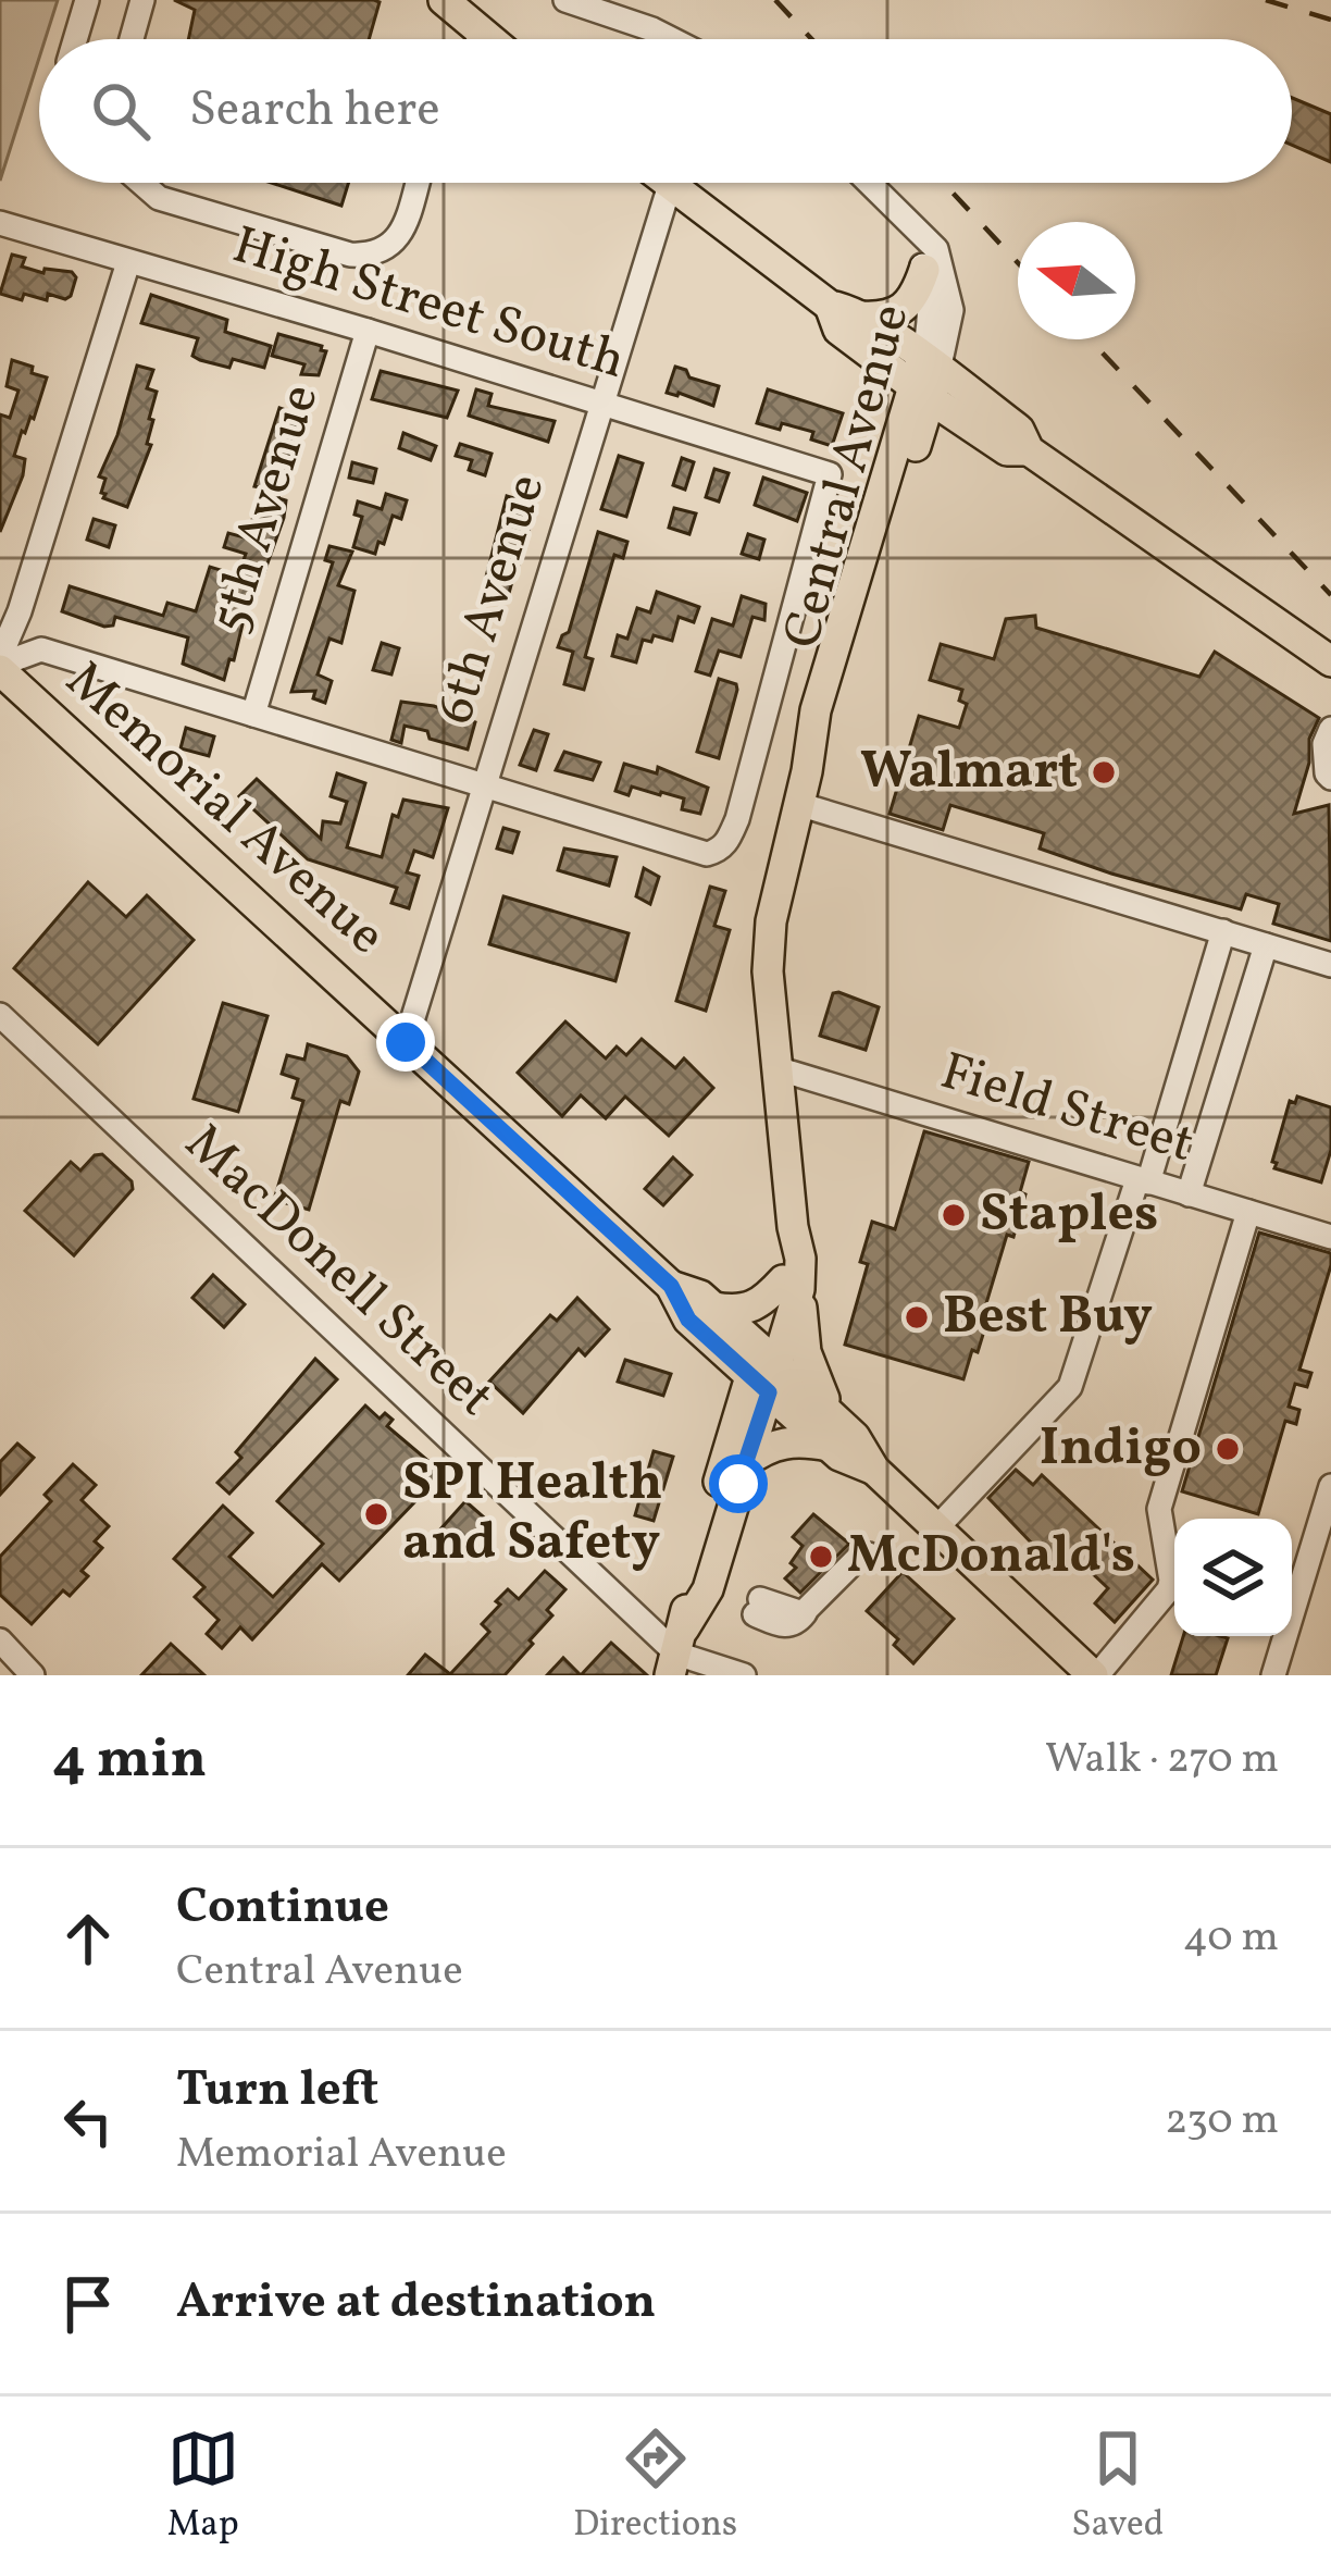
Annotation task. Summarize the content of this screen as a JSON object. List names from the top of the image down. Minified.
{"streets":{"main road":["Central Avenue","Memorial Avenue"],"street":["High Street South","5th Avenue","6th Avenue","Field Street","MacDonell Street"]},"crossings":[["High Street South","5th Avenue"],["High Street South","6th Avenue"],["Central Avenue","Memorial Avenue"],["Central Avenue","Field Street"],["Central Avenue","MacDonell Street"],["6th Avenue","Memorial Avenue"]],"places":["Walmart","Staples","Best Buy","Indigo","SPI Health and Safety","McDonald's"],"north":"left","page":{"search":"Search here","heading":["4 min","Walk · 270 m"],"list":[["Continue","Central Avenue","40 m"],["Turn left","Memorial Avenue","230 m"],"Arrive at destination"],"nav":["Map","Directions","Saved"]}}
